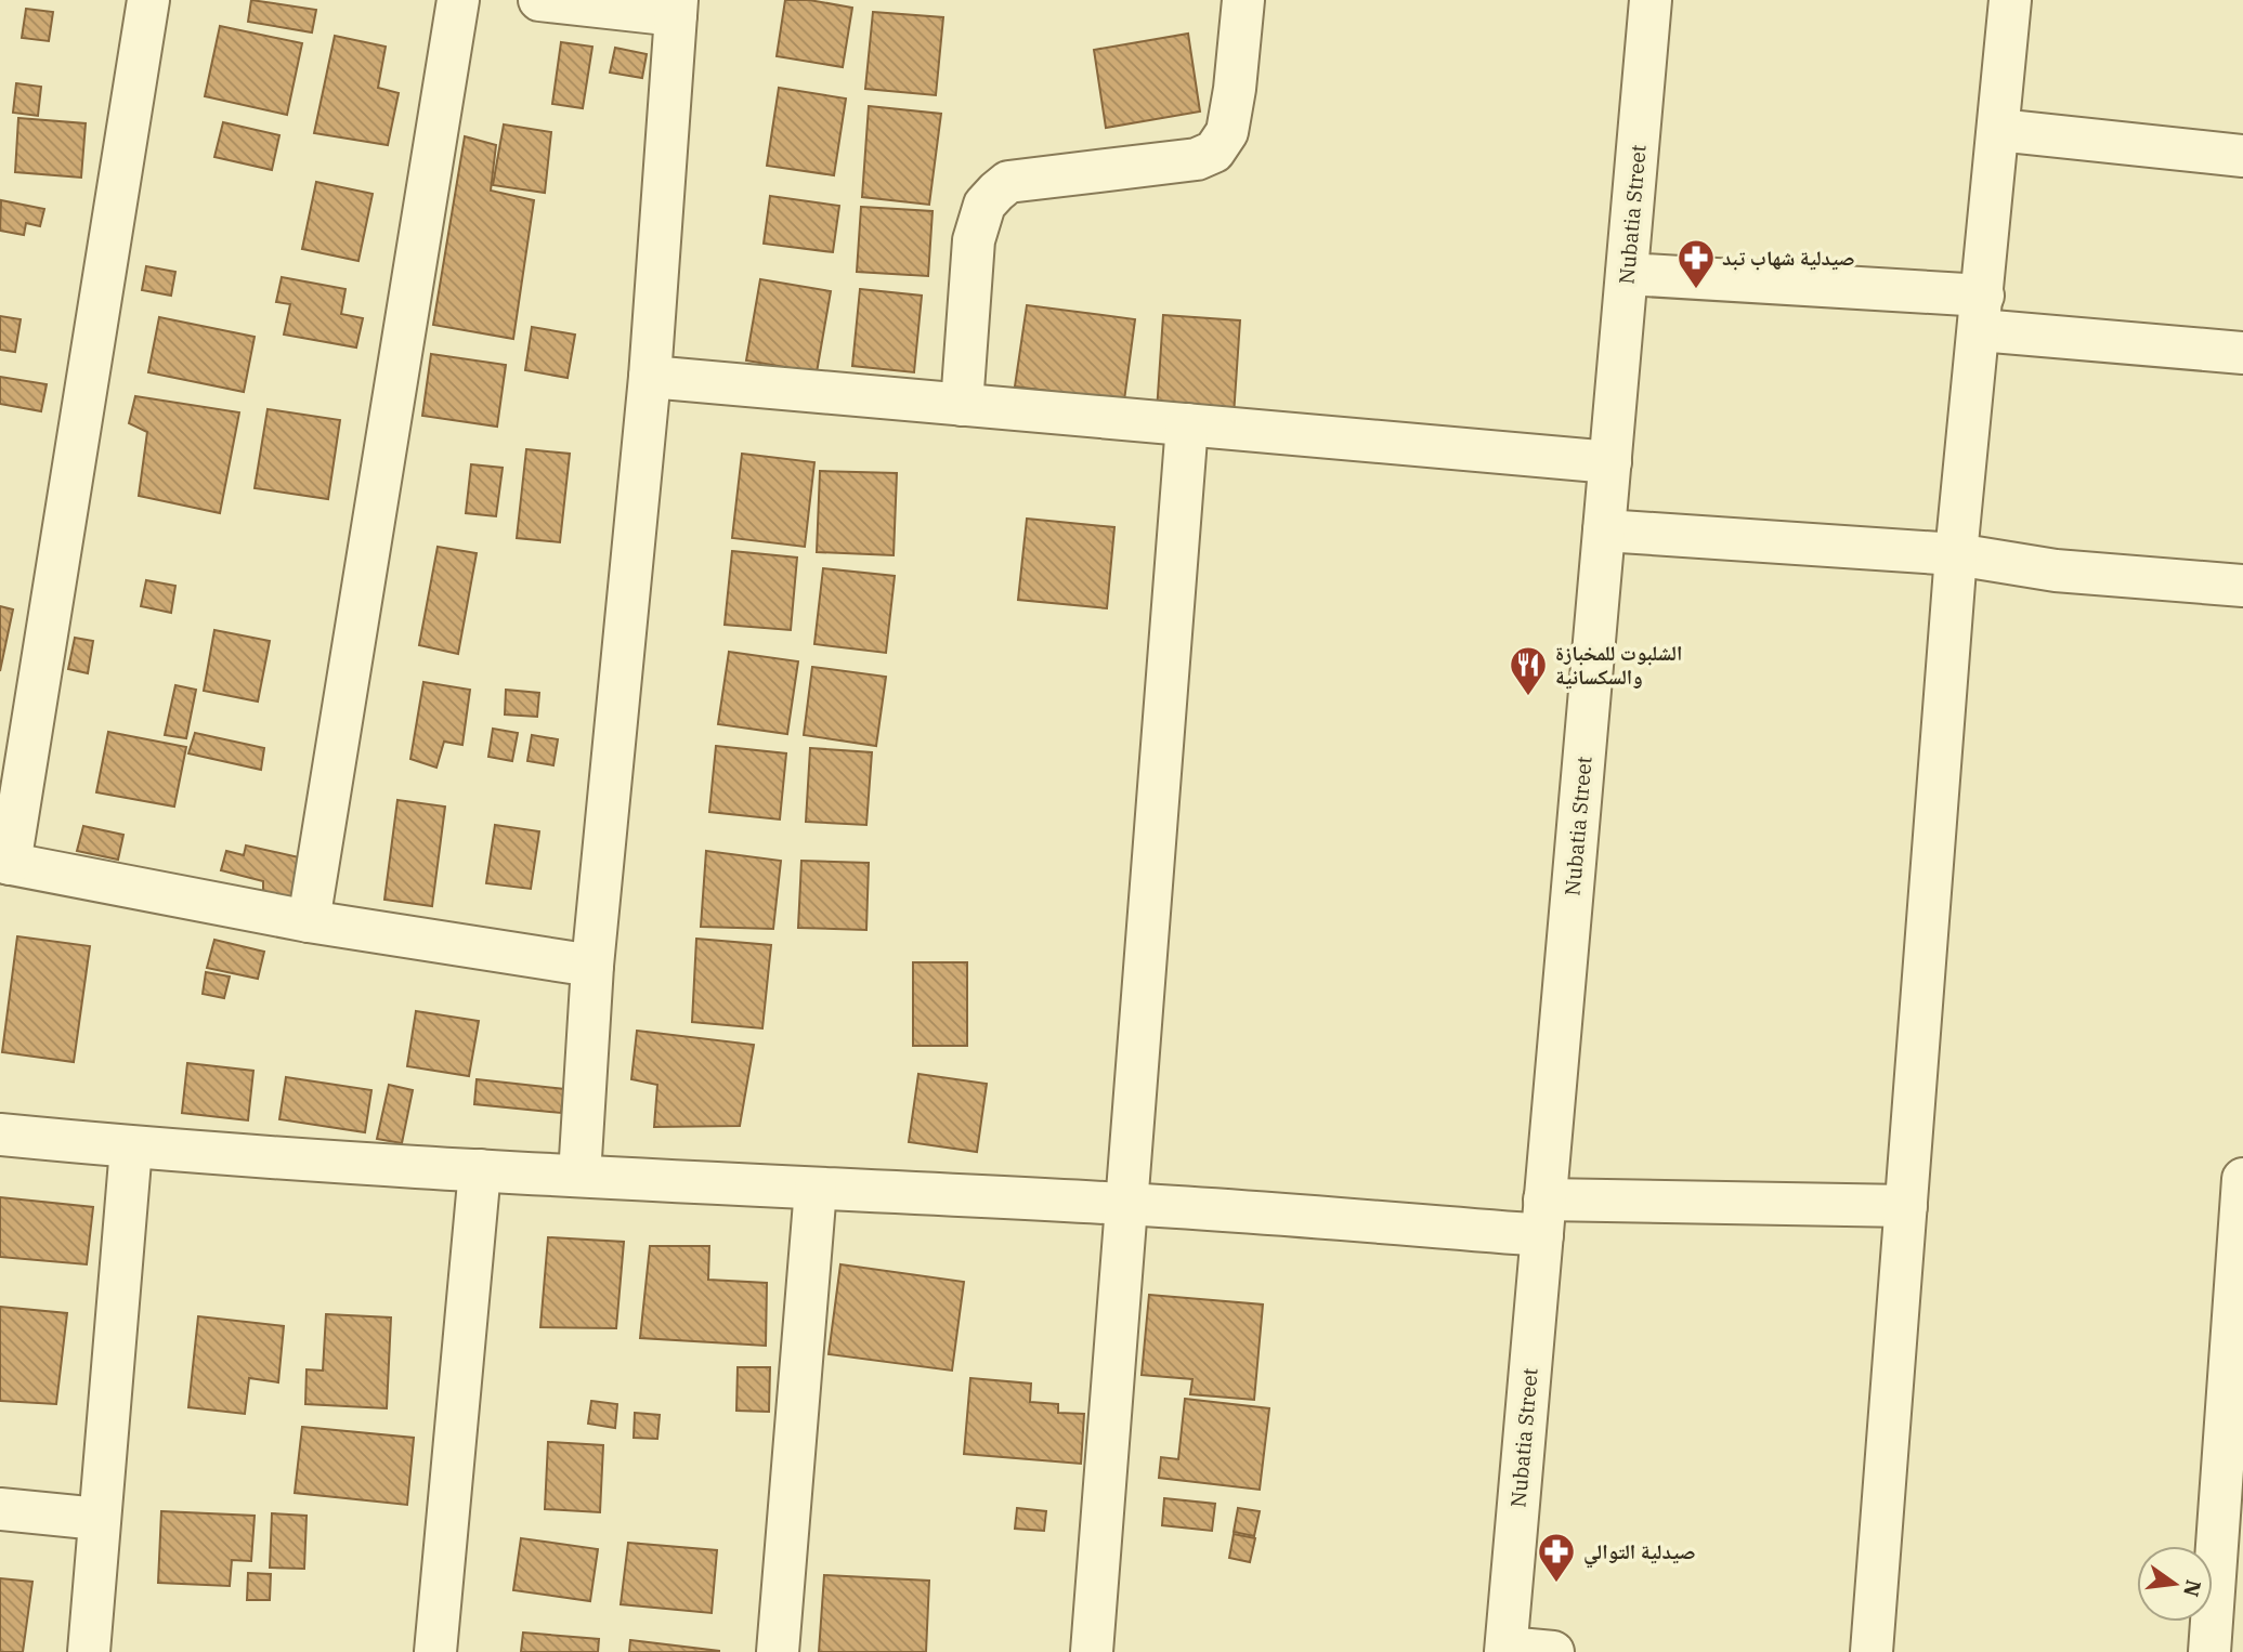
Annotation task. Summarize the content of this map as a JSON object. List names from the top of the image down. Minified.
{"streets":{"street":["Nubatia Street"]},"places":{"pharmacy":["صيدلية شهاب تبد","صيدلية التوالي"],"restaurant":["الشلبوت للمخبازة والسكسانية"]},"north":"right"}
